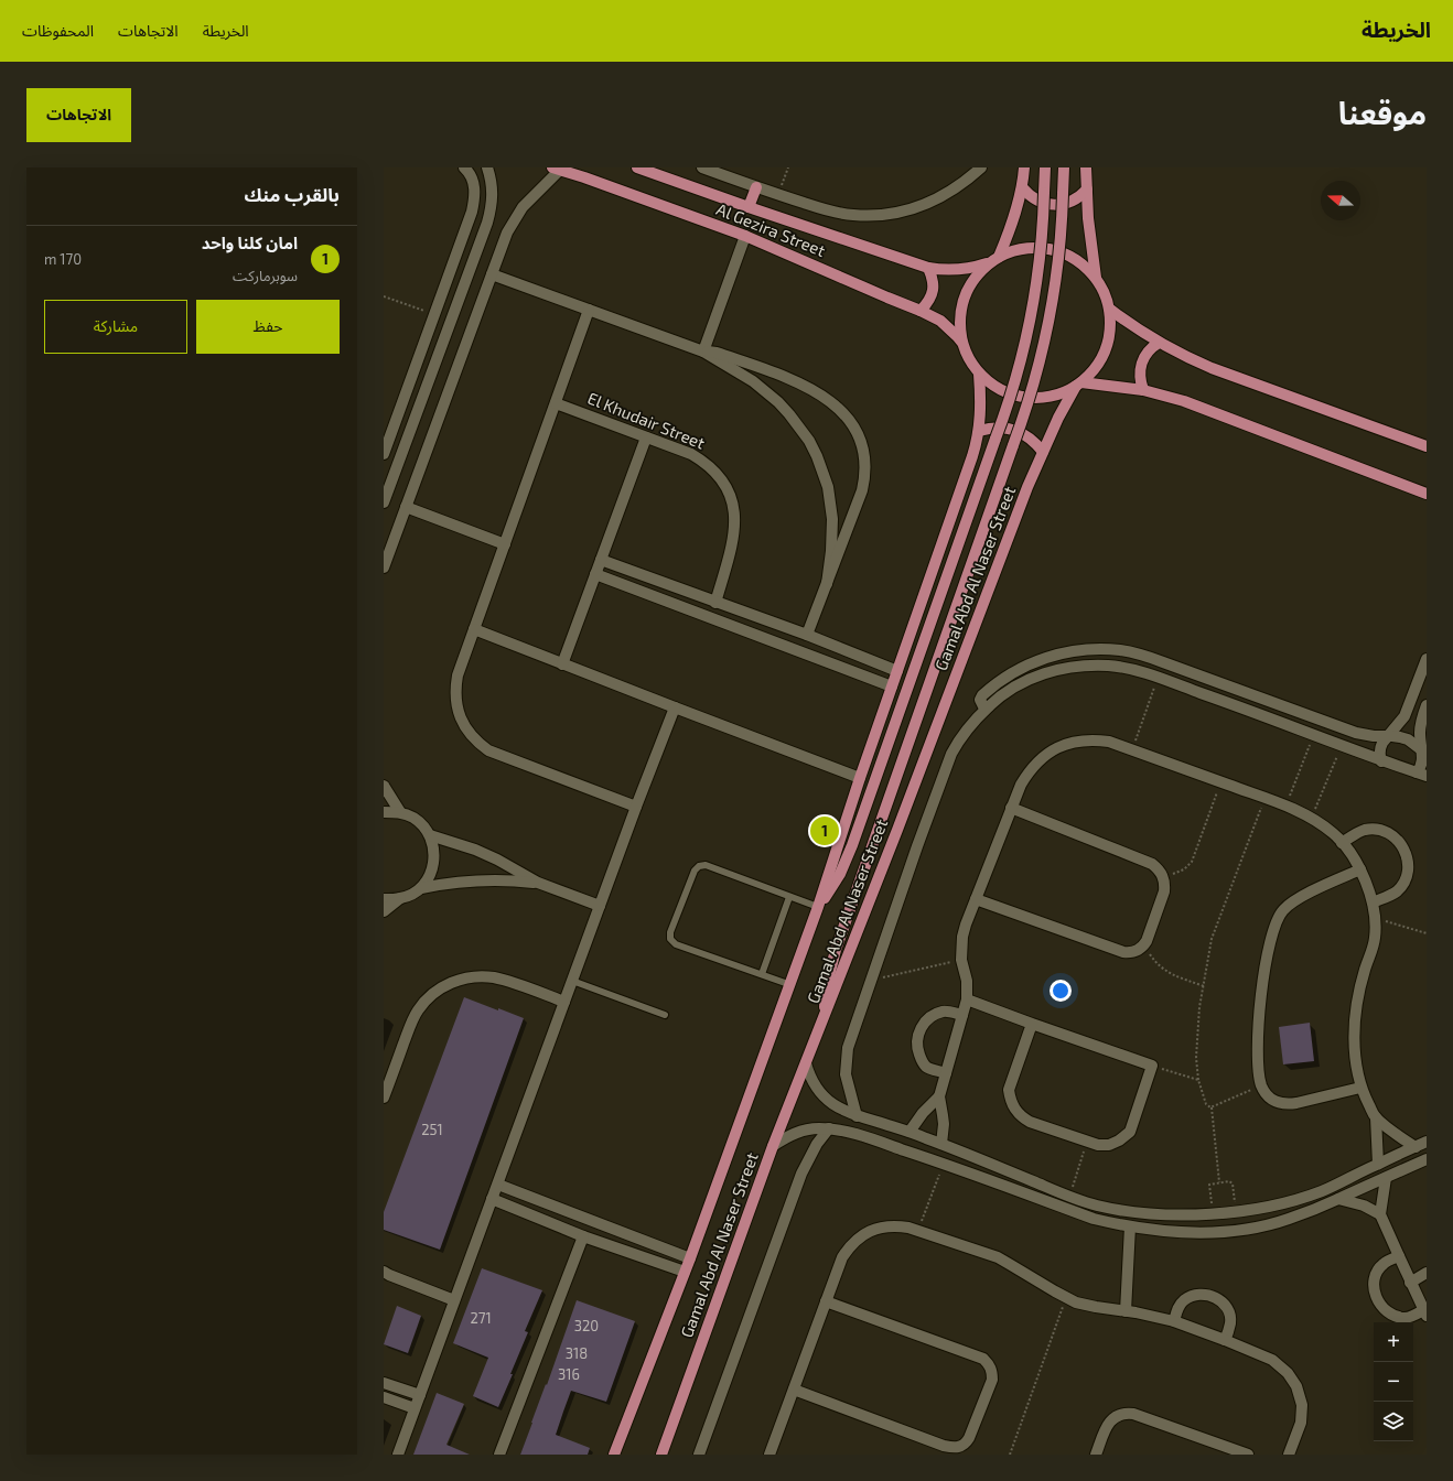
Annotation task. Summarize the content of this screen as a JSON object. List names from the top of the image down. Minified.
{"streets":{"main road":["Al Gezira Street","Gamal Abd Al Naser Street"],"street":["El Khudair Street"]},"crossings":[["Al Gezira Street","Gamal Abd Al Naser Street"]],"house_numbers":["251","271","320","318","316"],"north":"left","page":{"header":"الخريطة","nav":["الخريطة","الاتجاهات","المحفوظات"],"title":"موقعنا","buttons":["الاتجاهات",["حفظ","مشاركة"]],"heading":"بالقرب منك","list":[{"mark":"1","name":"امان كلنا واحد","note":"سوبرماركت","value":"170 m"}],"pins":"1","map_buttons":["+","−"]}}
